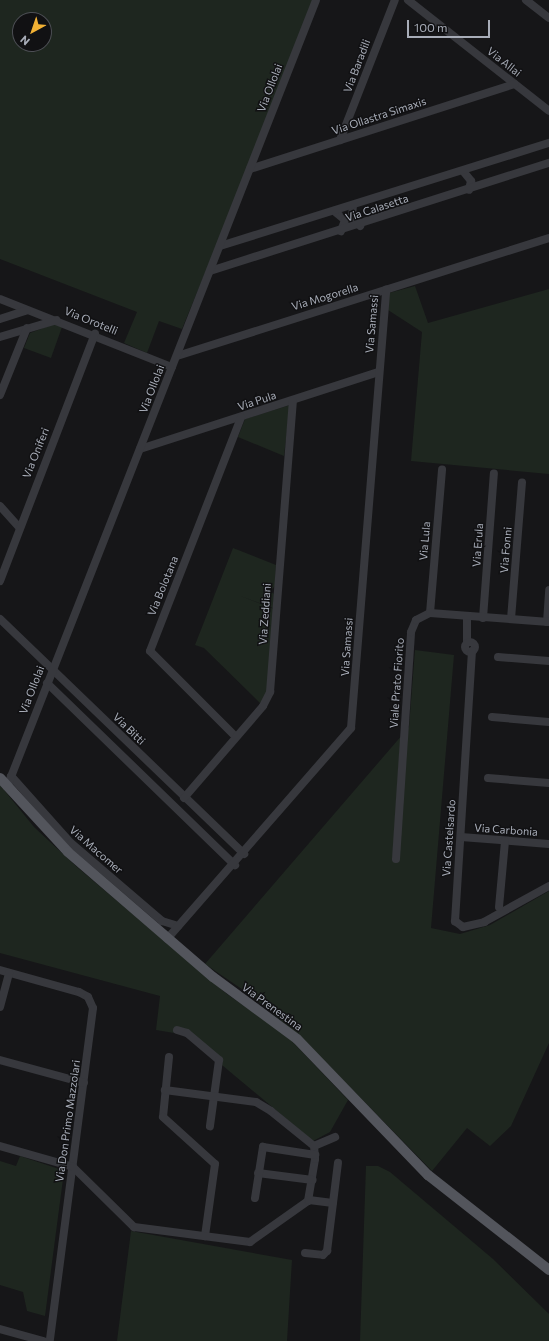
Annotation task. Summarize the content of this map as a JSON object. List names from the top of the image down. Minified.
{"streets":{"main road":["Via Prenestina"],"street":["Via Allai","Via Baradili","Via Ollolai","Via Ollastra Simaxis","Via Calasetta","Via Mogorella","Via Orotelli","Via Samassi","Via Pula","Via Oniferi","Via Lula","Via Erula","Via Fonni","Via Bolotana","Via Zeddiani","Viale Prato Fiorito","Via Bitti","Via Carbonia","Via Castelsardo","Via Macomer","Via Don Primo Mazzolari"]},"crossings":[["Via Allai","Via Ollastra Simaxis"],["Via Baradili","Via Ollastra Simaxis"],["Via Ollolai","Via Ollastra Simaxis"],["Via Ollolai","Via Calasetta"],["Via Ollolai","Via Mogorella"],["Via Ollolai","Via Orotelli"],["Via Ollolai","Via Pula"],["Via Ollolai","Via Bitti"],["Via Ollolai","Via Macomer"],["Via Ollolai","Via Prenestina"],["Via Mogorella","Via Samassi"],["Via Orotelli","Via Oniferi"],["Via Samassi","Via Pula"],["Via Samassi","Via Bitti"],["Via Samassi","Via Macomer"],["Via Samassi","Via Prenestina"],["Via Pula","Via Bolotana"],["Via Pula","Via Zeddiani"],["Via Lula","Viale Prato Fiorito"],["Via Bolotana","Via Zeddiani"],["Via Zeddiani","Via Bitti"],["Via Carbonia","Via Castelsardo"]],"scale_bar":"100 m","north":"bottom left"}
